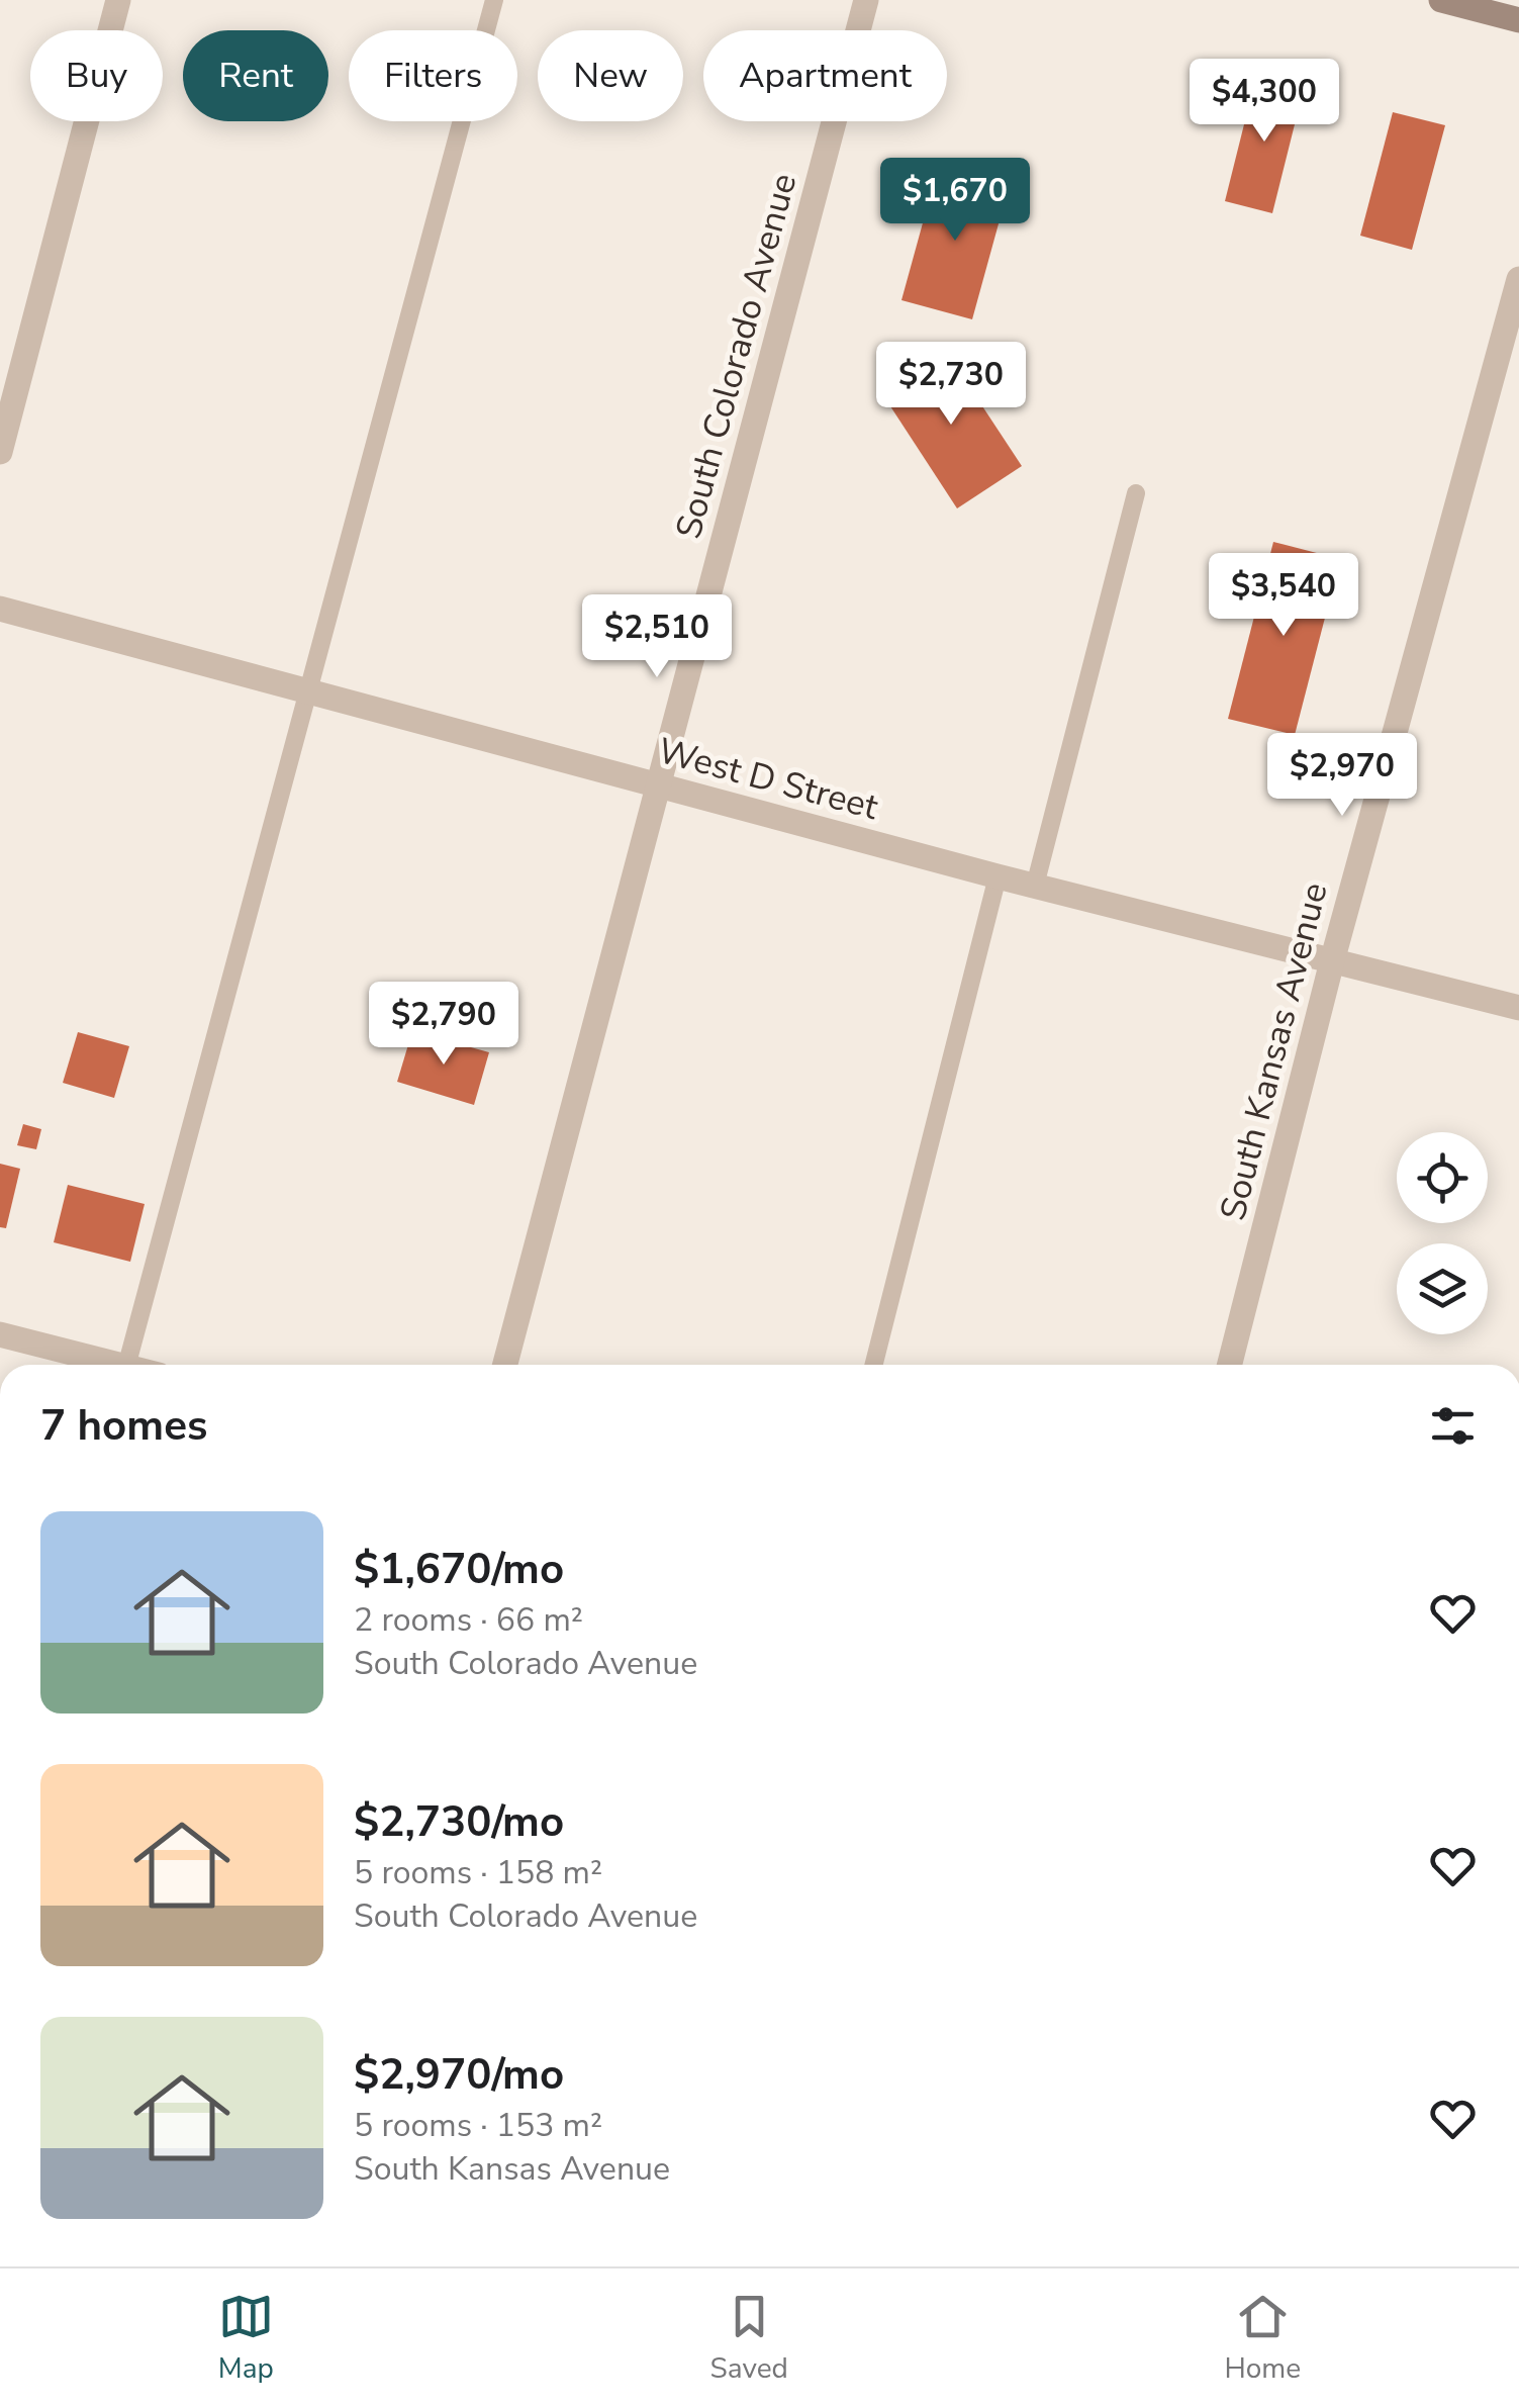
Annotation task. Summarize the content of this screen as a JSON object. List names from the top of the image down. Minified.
{"streets":{"street":["South Colorado Avenue","West D Street","South Kansas Avenue"]},"crossings":[["South Colorado Avenue","West D Street"],["West D Street","South Kansas Avenue"]],"page":{"chip":["Buy","Rent","Filters","New","Apartment"],"price":["$4,300","$1,670","$2,730","$3,540","$2,510","$2,970","$2,790"],"heading":"7 homes","list":[{"name":"$1,670/mo","note":"2 rooms · 66 m² · South Colorado Avenue"},{"name":"$2,730/mo","note":"5 rooms · 158 m² · South Colorado Avenue"},{"name":"$2,970/mo","note":"5 rooms · 153 m² · South Kansas Avenue"}],"tabs":["Map","Saved","Home"]}}
